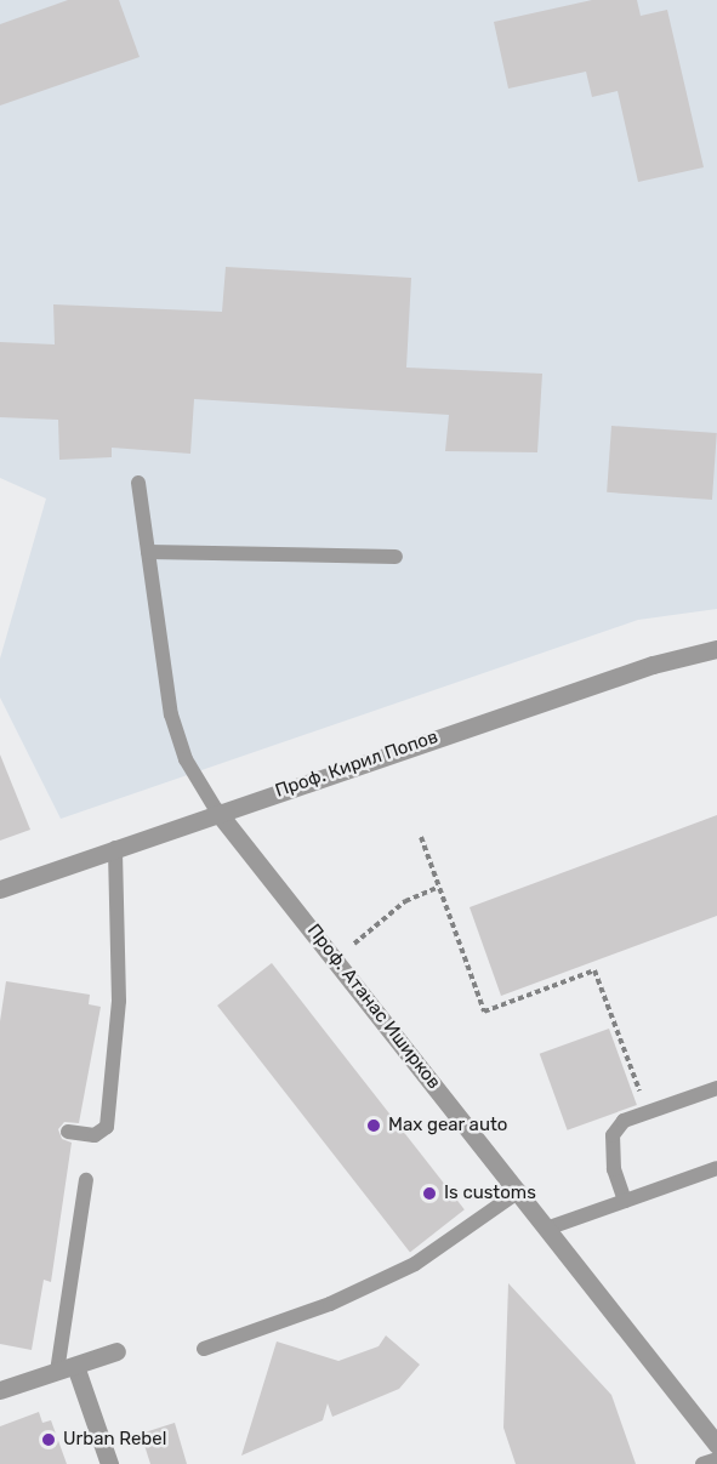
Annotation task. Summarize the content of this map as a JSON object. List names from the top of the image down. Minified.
{"streets":{"street":["Проф. Кирил Попов","Проф. Атанас Иширков"]},"crossings":[["Проф. Кирил Попов","Проф. Атанас Иширков"]],"places":["Max gear auto","Is customs","Urban Rebel"]}
